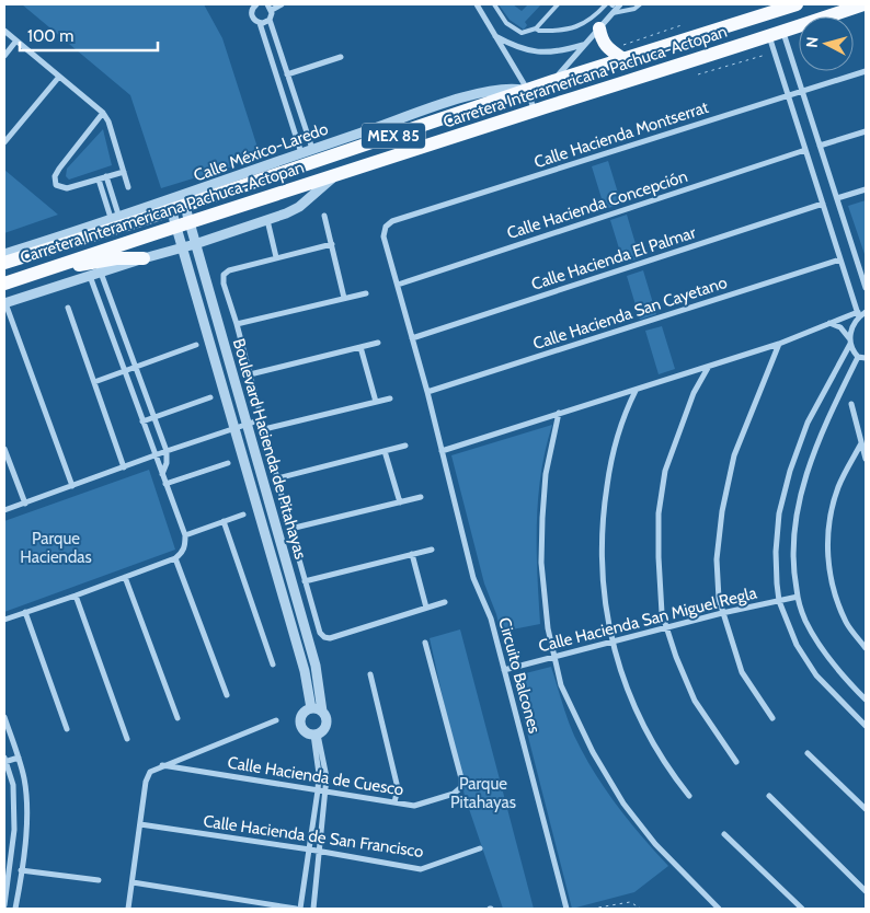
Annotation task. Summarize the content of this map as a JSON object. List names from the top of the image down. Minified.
{"streets":{"main road":["Carretera Interamericana Pachuca-Actopan","MEX 85"],"street":["Calle Hacienda Montserrat","Calle México-Laredo","Calle Hacienda Concepción","Calle Hacienda El Palmar","Calle Hacienda San Cayetano","Boulevard Hacienda de Pitahayas","Calle Hacienda San Miguel Regla","Circuito Balcones","Calle Hacienda de Cuesco","Calle Hacienda de San Francisco"]},"crossings":[["Carretera Interamericana Pachuca-Actopan","Calle México-Laredo"],["Carretera Interamericana Pachuca-Actopan","Boulevard Hacienda de Pitahayas"],["Calle Hacienda Montserrat","Circuito Balcones"],["Calle México-Laredo","Boulevard Hacienda de Pitahayas"],["Calle Hacienda Concepción","Circuito Balcones"],["Calle Hacienda El Palmar","Circuito Balcones"],["Calle Hacienda San Cayetano","Circuito Balcones"],["Calle Hacienda San Miguel Regla","Circuito Balcones"]],"parks":["Parque Haciendas","Parque Pitahayas"],"scale_bar":"100 m","north":"left"}
